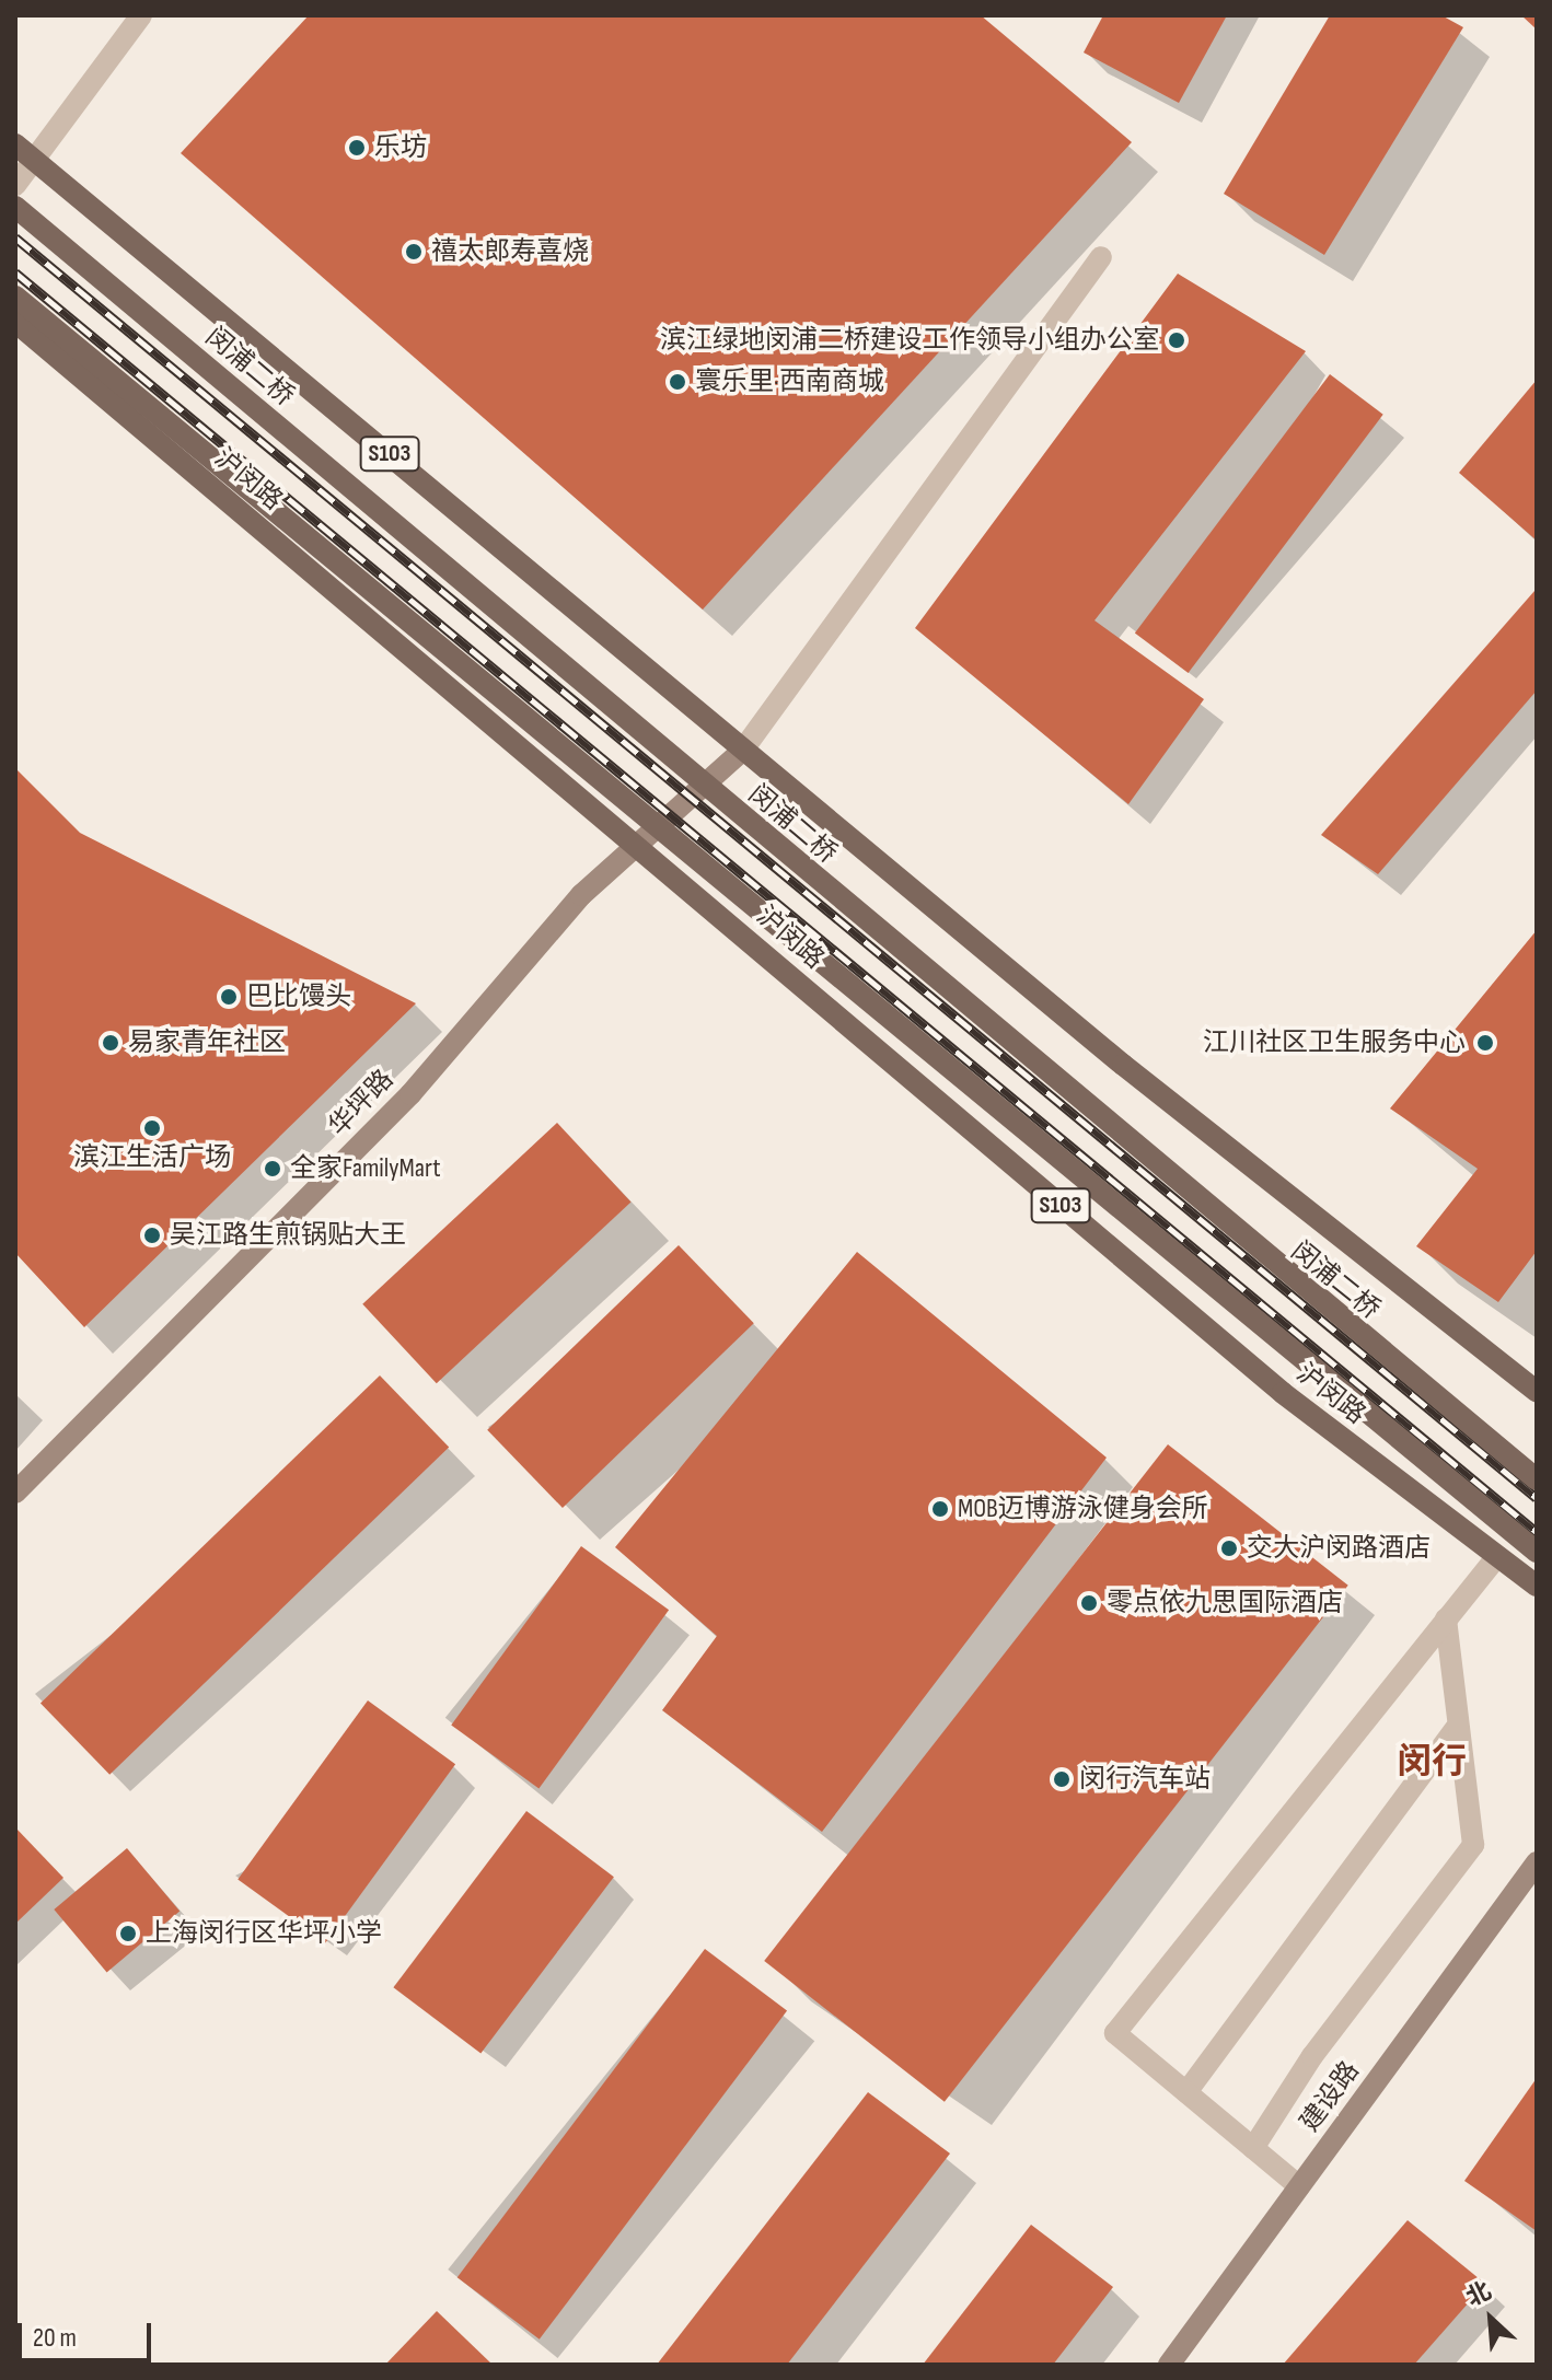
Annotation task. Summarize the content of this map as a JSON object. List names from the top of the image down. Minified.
{"streets":{"main road":["闵浦二桥","S103","沪闵路"],"street":["华坪路","建设路"]},"crossings":[["S103","华坪路"],["沪闵路","华坪路"]],"districts":["闵行"],"places":["乐坊","禧太郎寿喜烧","滨江绿地闵浦二桥建设工作领导小组办公室","寰乐里·西南商城","巴比馒头","易家青年社区","江川社区卫生服务中心","滨江生活广场","全家FamilyMart","吴江路生煎锅贴大王","MOB迈博游泳健身会所","交大沪闵路酒店","零点依九思国际酒店","闵行汽车站","上海闵行区华坪小学"],"scale_bar":"20 m","north":"top left"}
